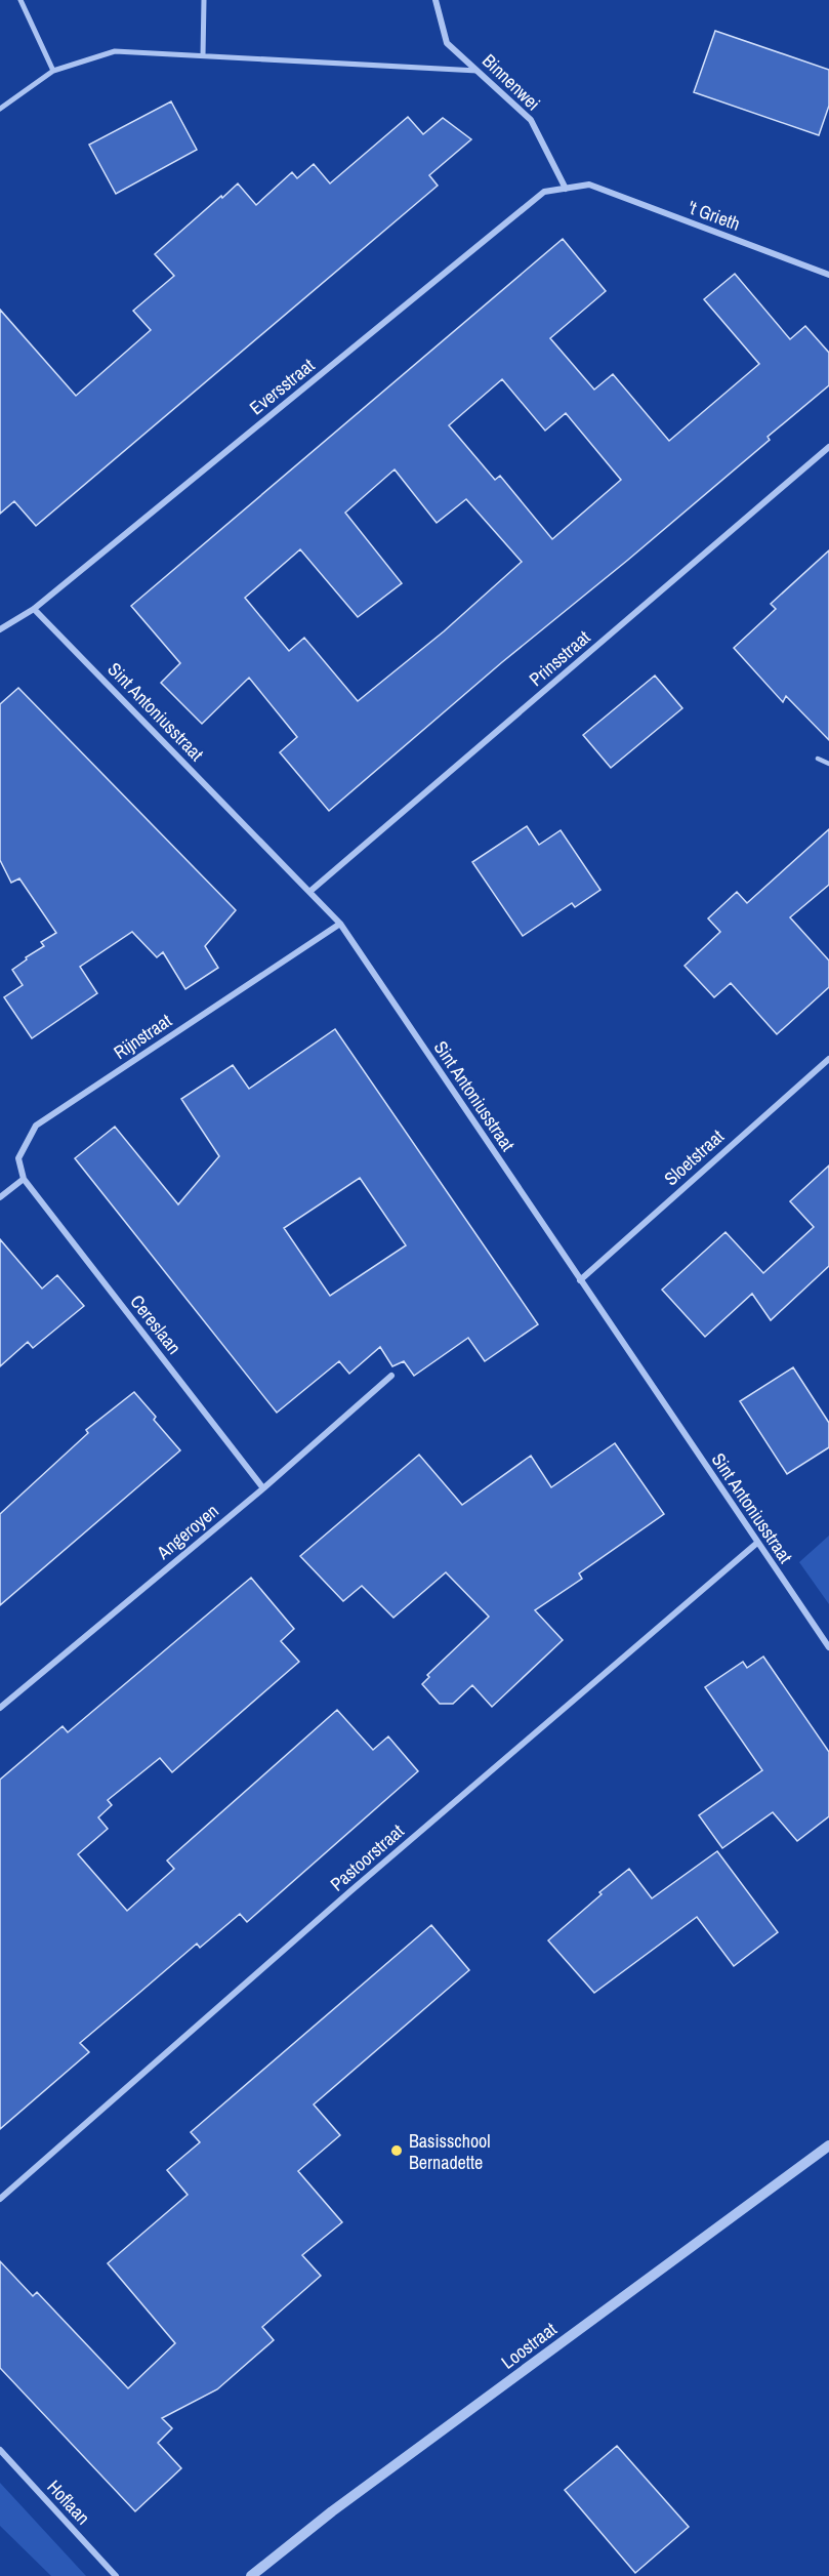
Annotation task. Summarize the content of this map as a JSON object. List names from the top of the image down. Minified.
{"streets":{"street":["Binnenwei","'t Grieth","Eversstraat","Prinsstraat","Sint Antoniusstraat","Rijnstraat","Sloetstraat","Cereslaan","Angeroyen","Pastoorstraat","Loostraat","Hoflaan"]},"crossings":[["Binnenwei","Eversstraat"],["'t Grieth","Eversstraat"],["Eversstraat","Sint Antoniusstraat"],["Prinsstraat","Sint Antoniusstraat"],["Sint Antoniusstraat","Rijnstraat"],["Sint Antoniusstraat","Sloetstraat"],["Sint Antoniusstraat","Pastoorstraat"],["Rijnstraat","Cereslaan"],["Cereslaan","Angeroyen"]],"places":["Basisschool Bernadette"]}
